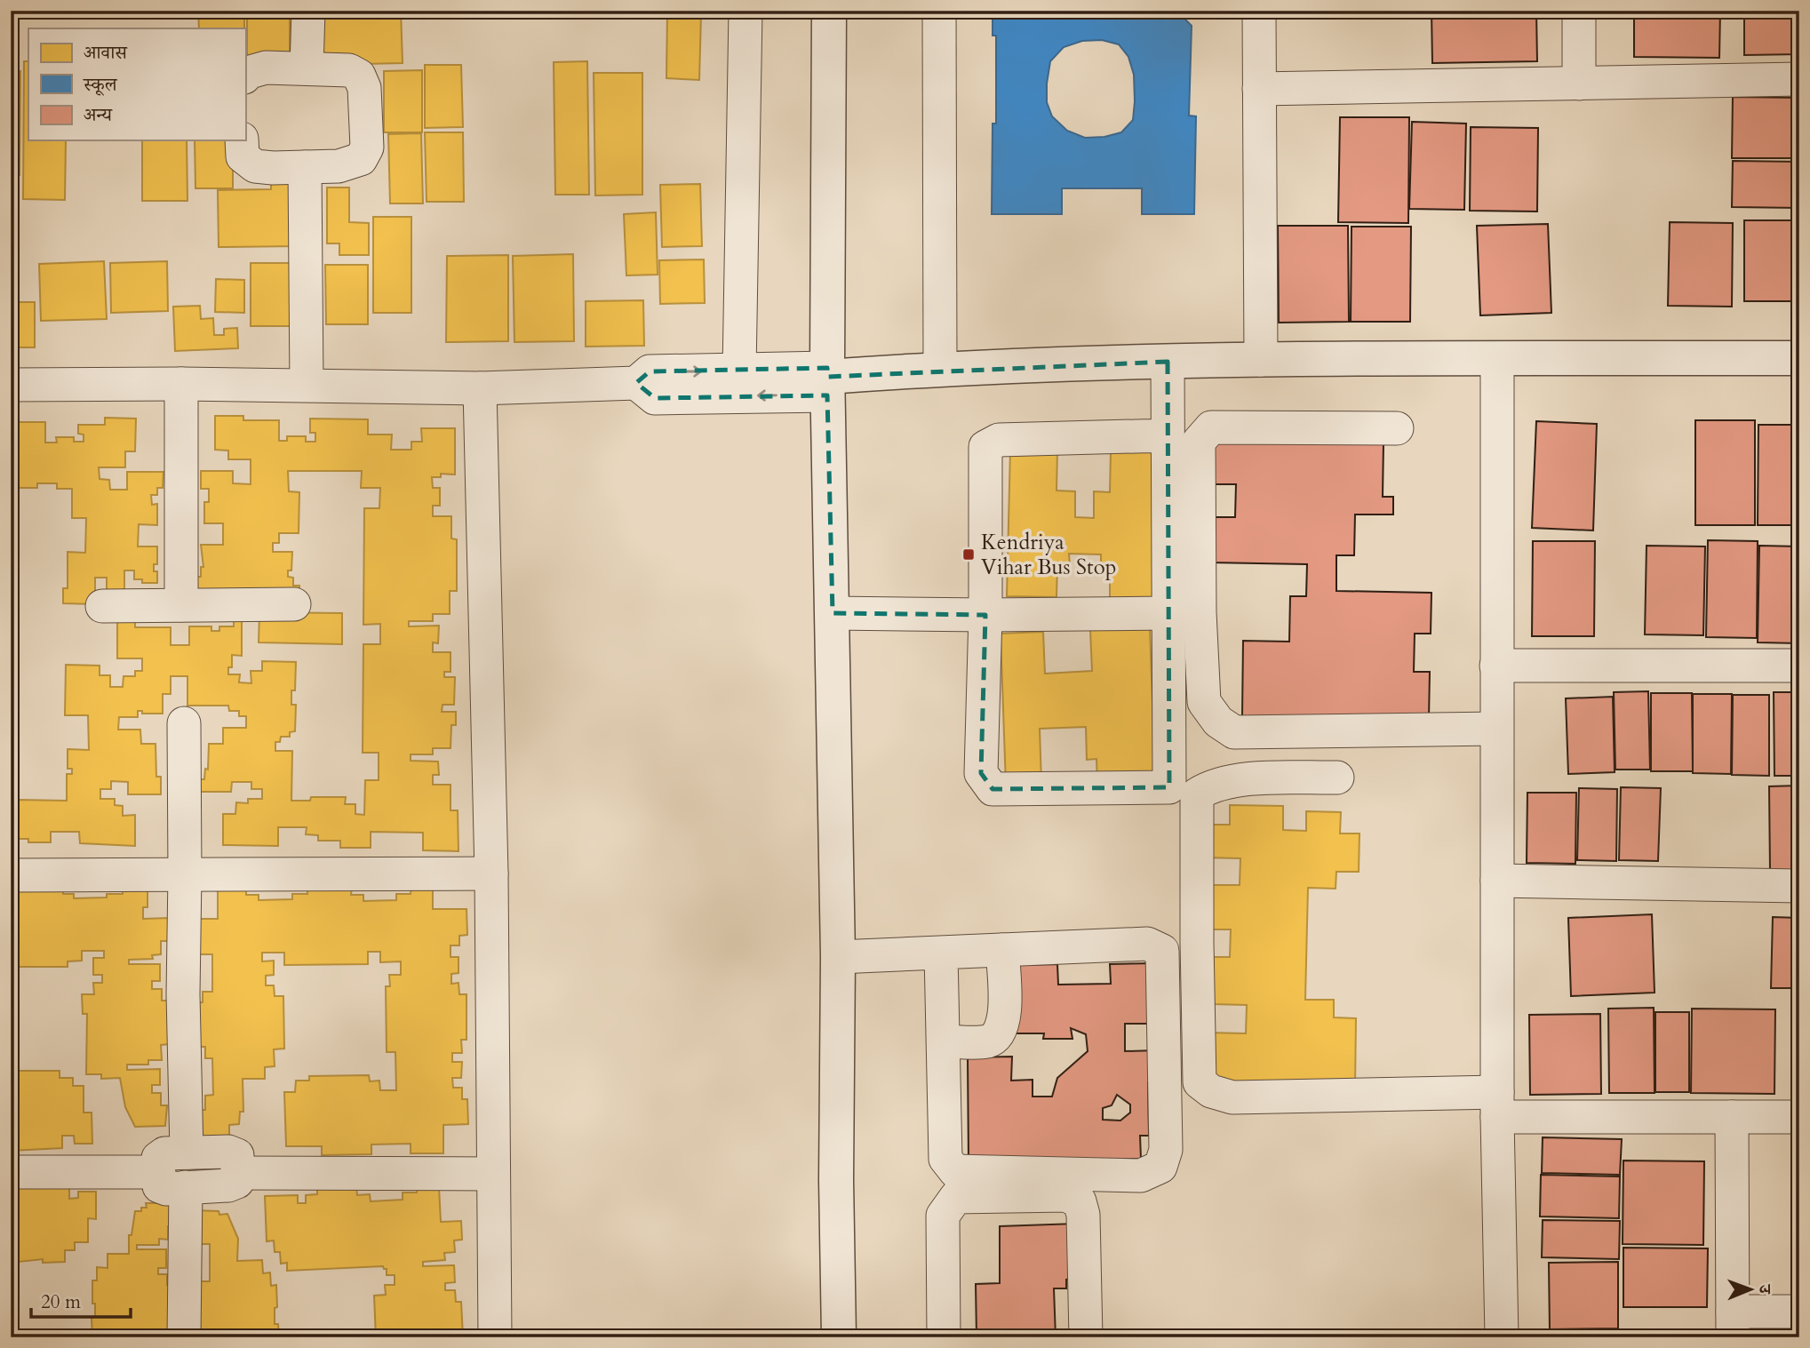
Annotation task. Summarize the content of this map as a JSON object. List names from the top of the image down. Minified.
{"places":{"transit":["Kendriya Vihar Bus Stop"]},"legend":["आवास","स्कूल","अन्य"],"scale_bar":"20 m","north":"right"}
